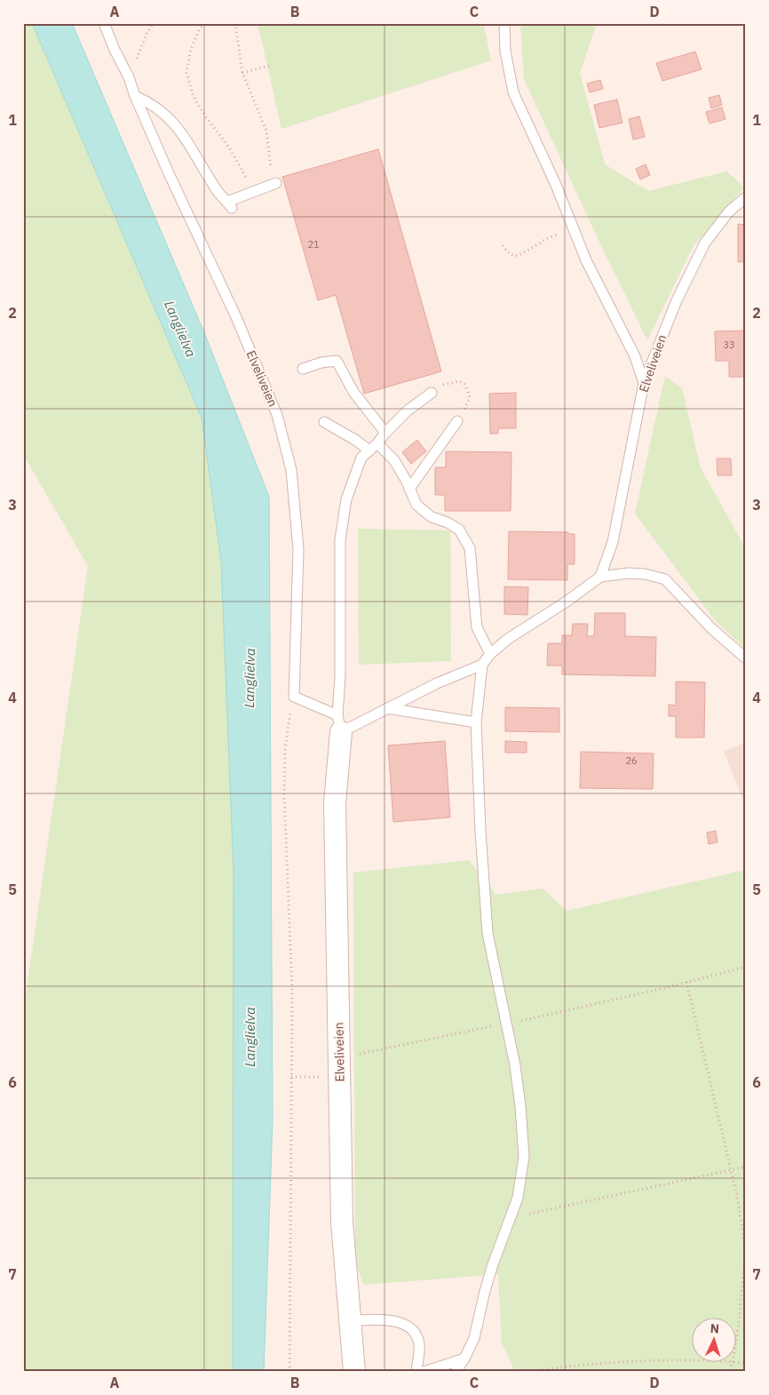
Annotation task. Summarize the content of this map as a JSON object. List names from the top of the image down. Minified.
{"streets":{"street":["Elveliveien"]},"water":["Langlielva"],"house_numbers":["21","33","26"],"north":"top","grid":{"columns":["A","B","C","D"],"rows":["1","2","3","4","5","6","7"]}}
